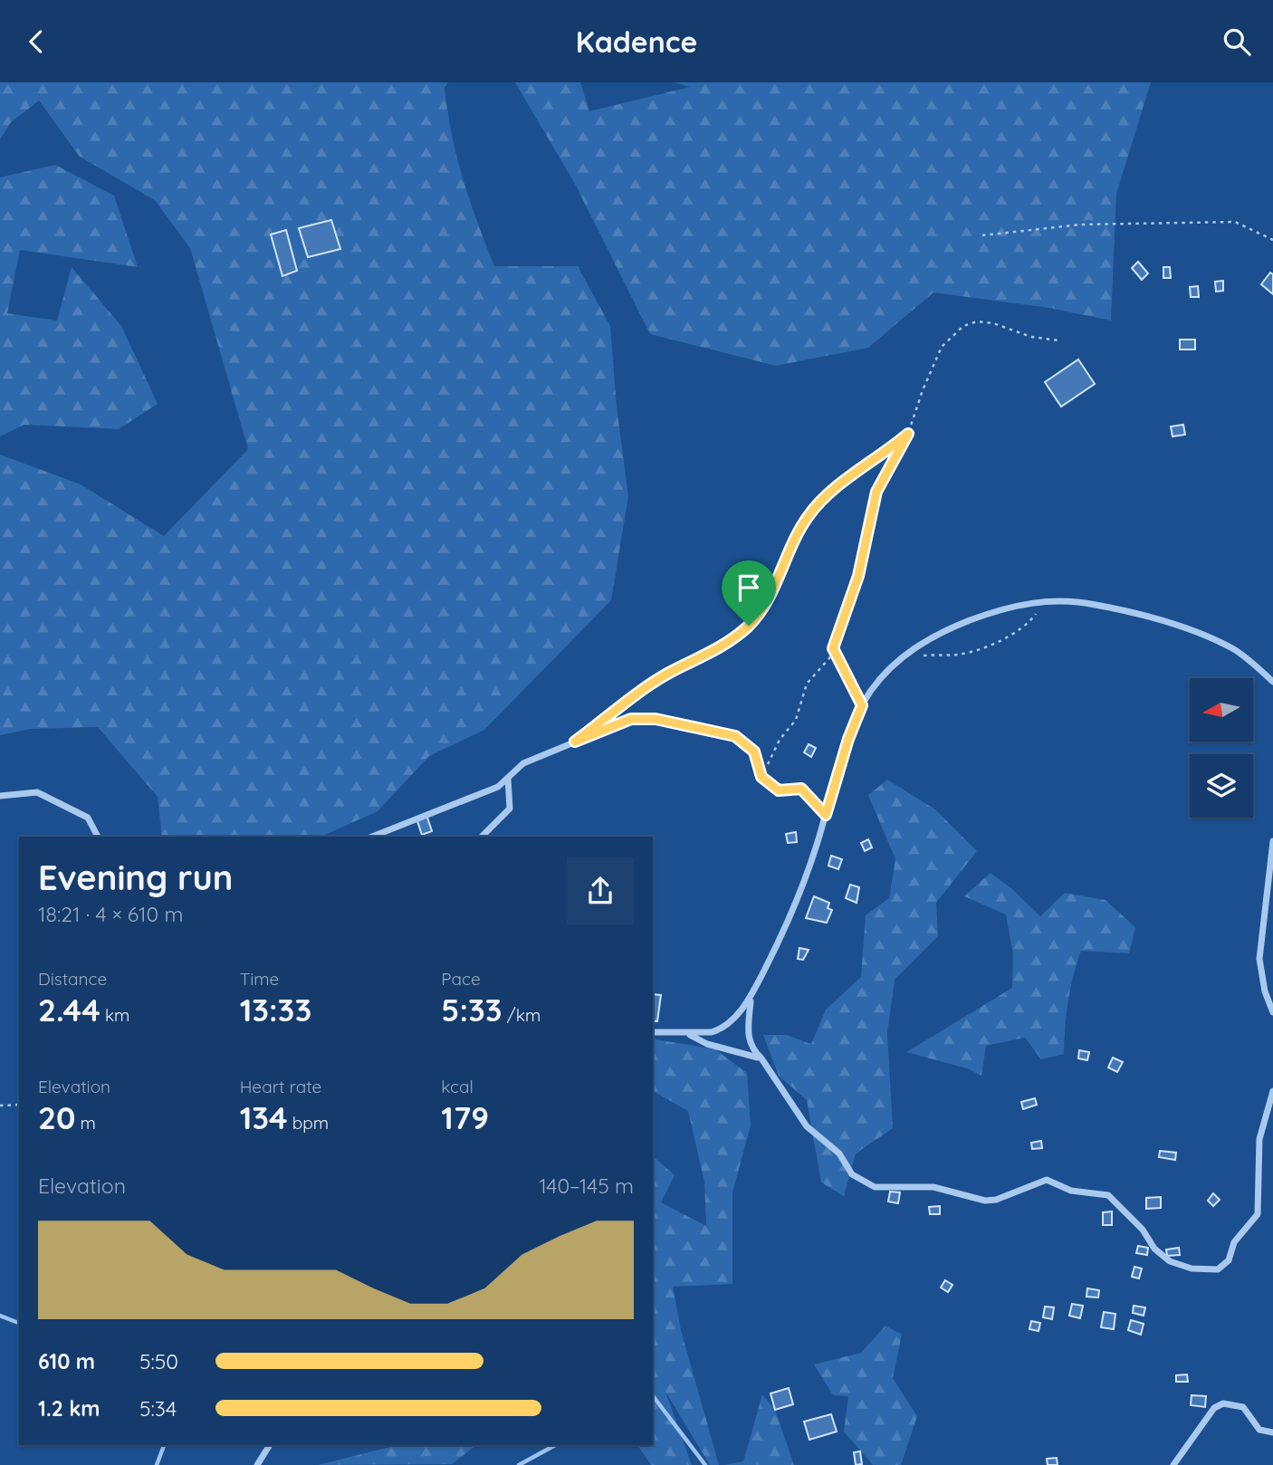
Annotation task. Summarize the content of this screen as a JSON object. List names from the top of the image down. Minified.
{"north":"left","page":{"header":"Kadence","heading":["Evening run","18:21 · 4 × 610 m"],"stats":[["Distance","2.44 km"],["Time","13:33"],["Pace","5:33 /km"],["Elevation","20 m"],["Heart rate","134 bpm"],["kcal","179"]],"chart":["Elevation","140–145 m"],"list":[{"name":"610 m","note":"5:50"},{"name":"1.2 km","note":"5:34"}]}}
